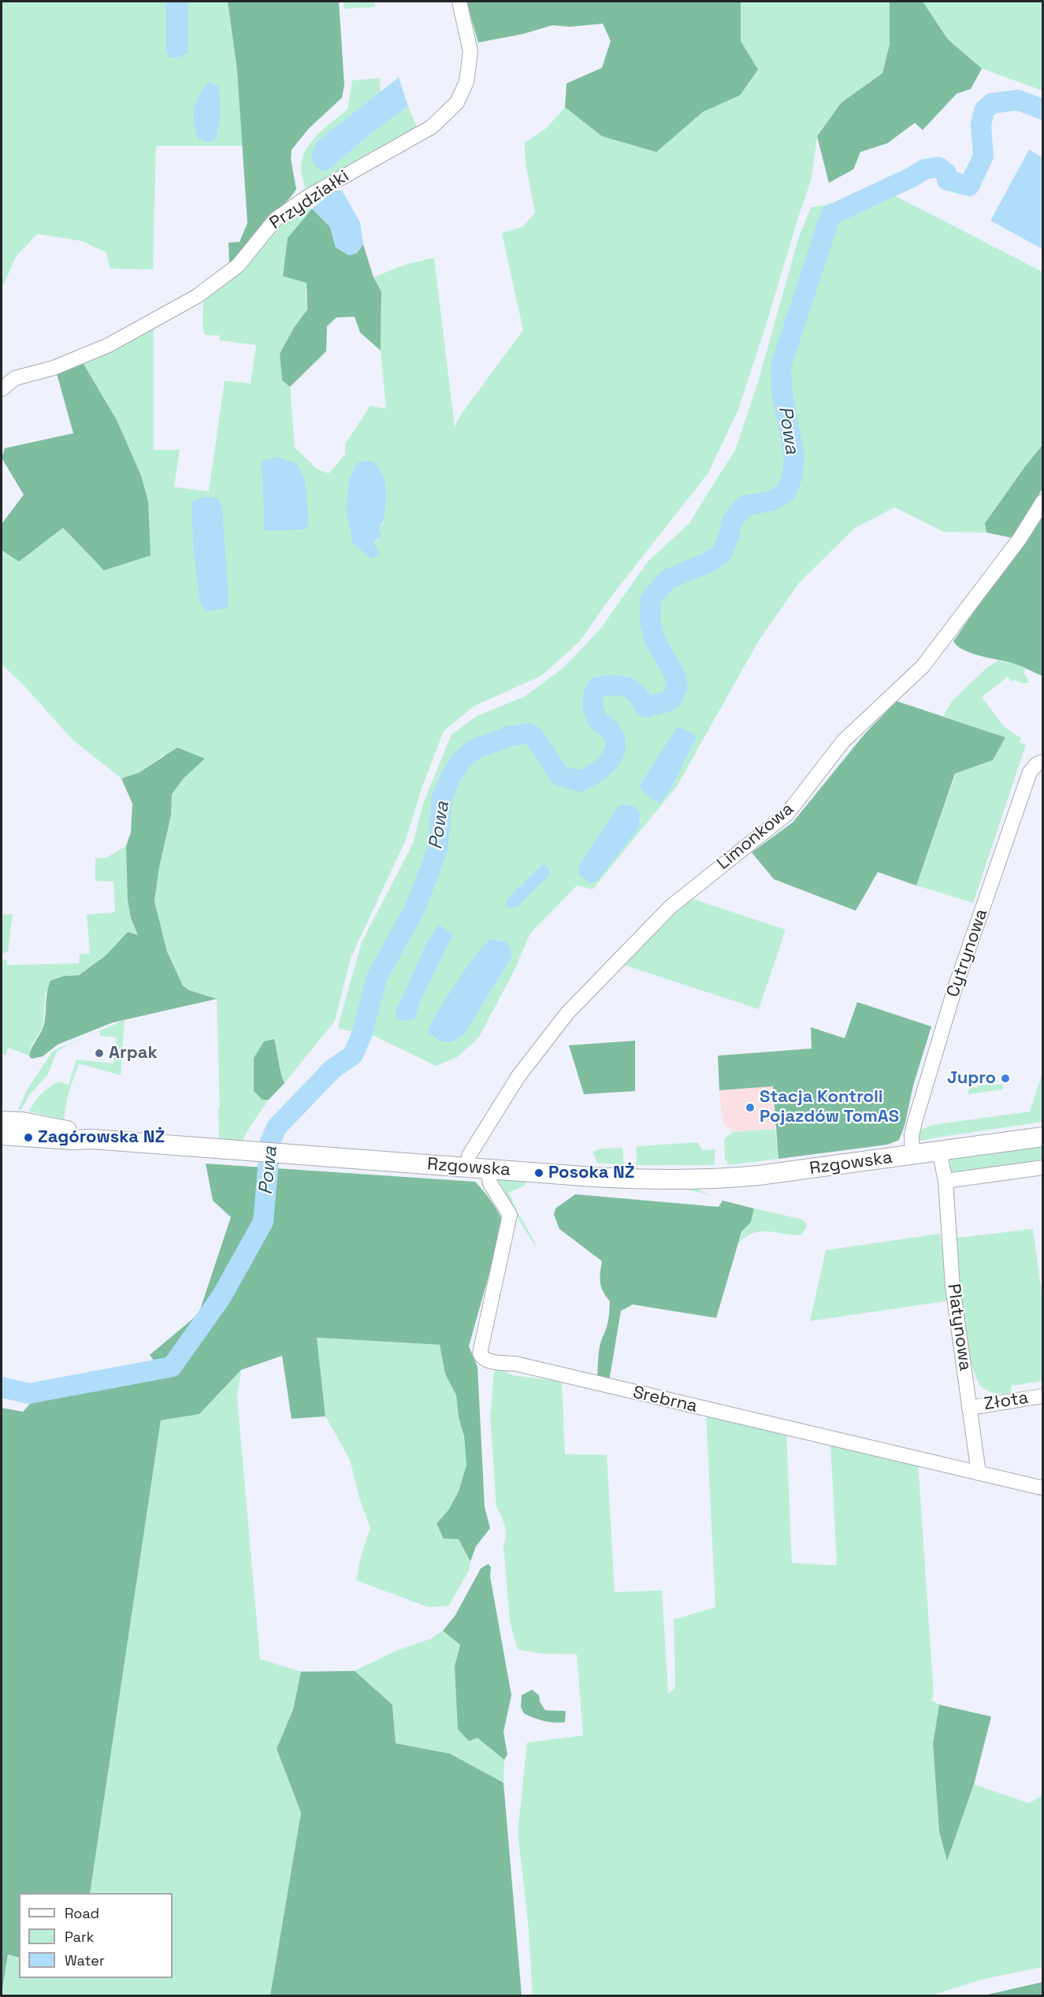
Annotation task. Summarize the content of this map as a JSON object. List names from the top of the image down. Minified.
{"streets":{"street":["Przydziałki","Limonkowa","Cytrynowa","Rzgowska","Platynowa","Srebrna","Złota"]},"crossings":[["Limonkowa","Rzgowska"],["Cytrynowa","Rzgowska"],["Rzgowska","Platynowa"],["Rzgowska","Srebrna"],["Platynowa","Srebrna"],["Platynowa","Złota"]],"water":["Powa"],"places":["Arpak","Jupro","Stacja Kontroli Pojazdów TomAS","Zagórowska NŻ","Posoka NŻ"],"legend":["Road","Park","Water"]}
